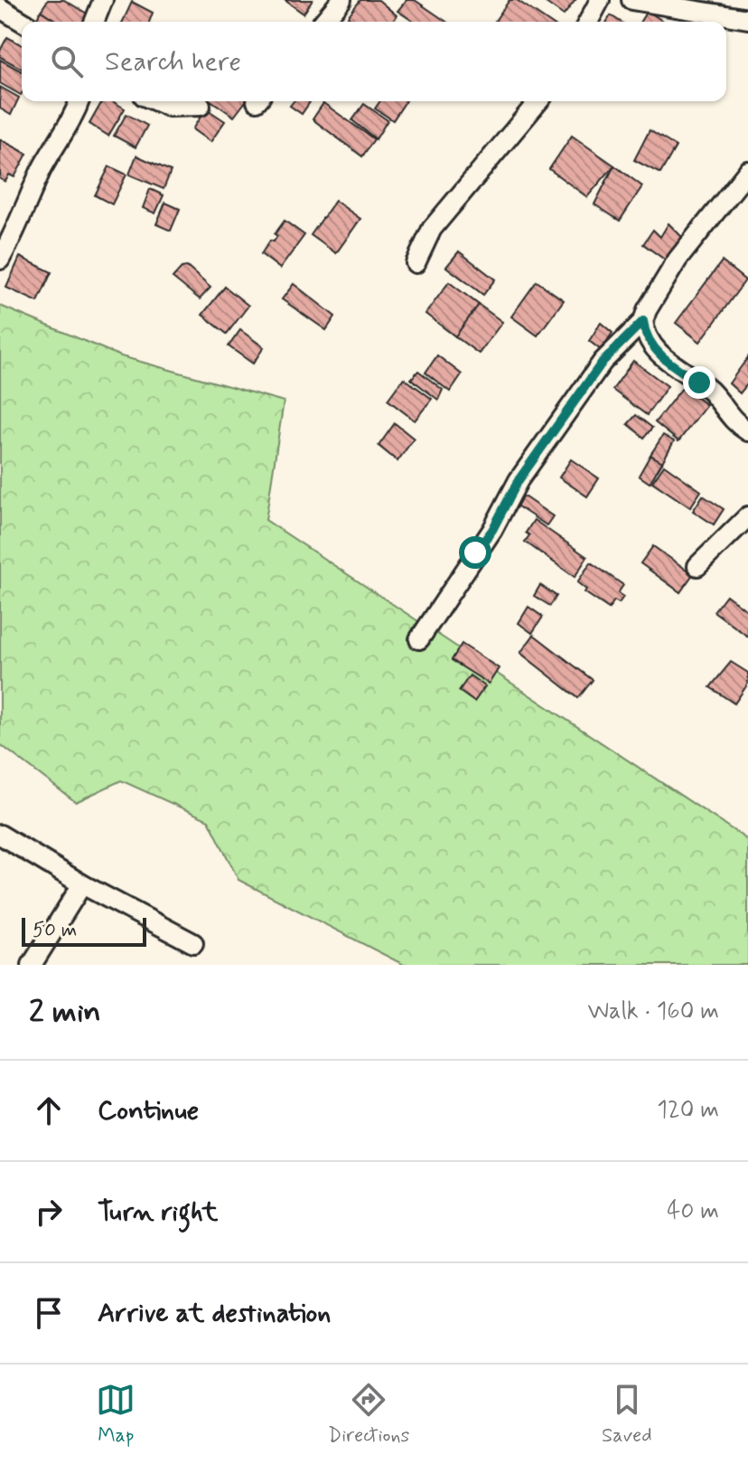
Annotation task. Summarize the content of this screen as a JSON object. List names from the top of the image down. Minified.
{"scale_bar":"50 m","page":{"search":"Search here","scale":"50 m","heading":["2 min","Walk · 160 m"],"list":[["Continue","120 m"],["Turn right","40 m"],"Arrive at destination"],"nav":["Map","Directions","Saved"]}}
